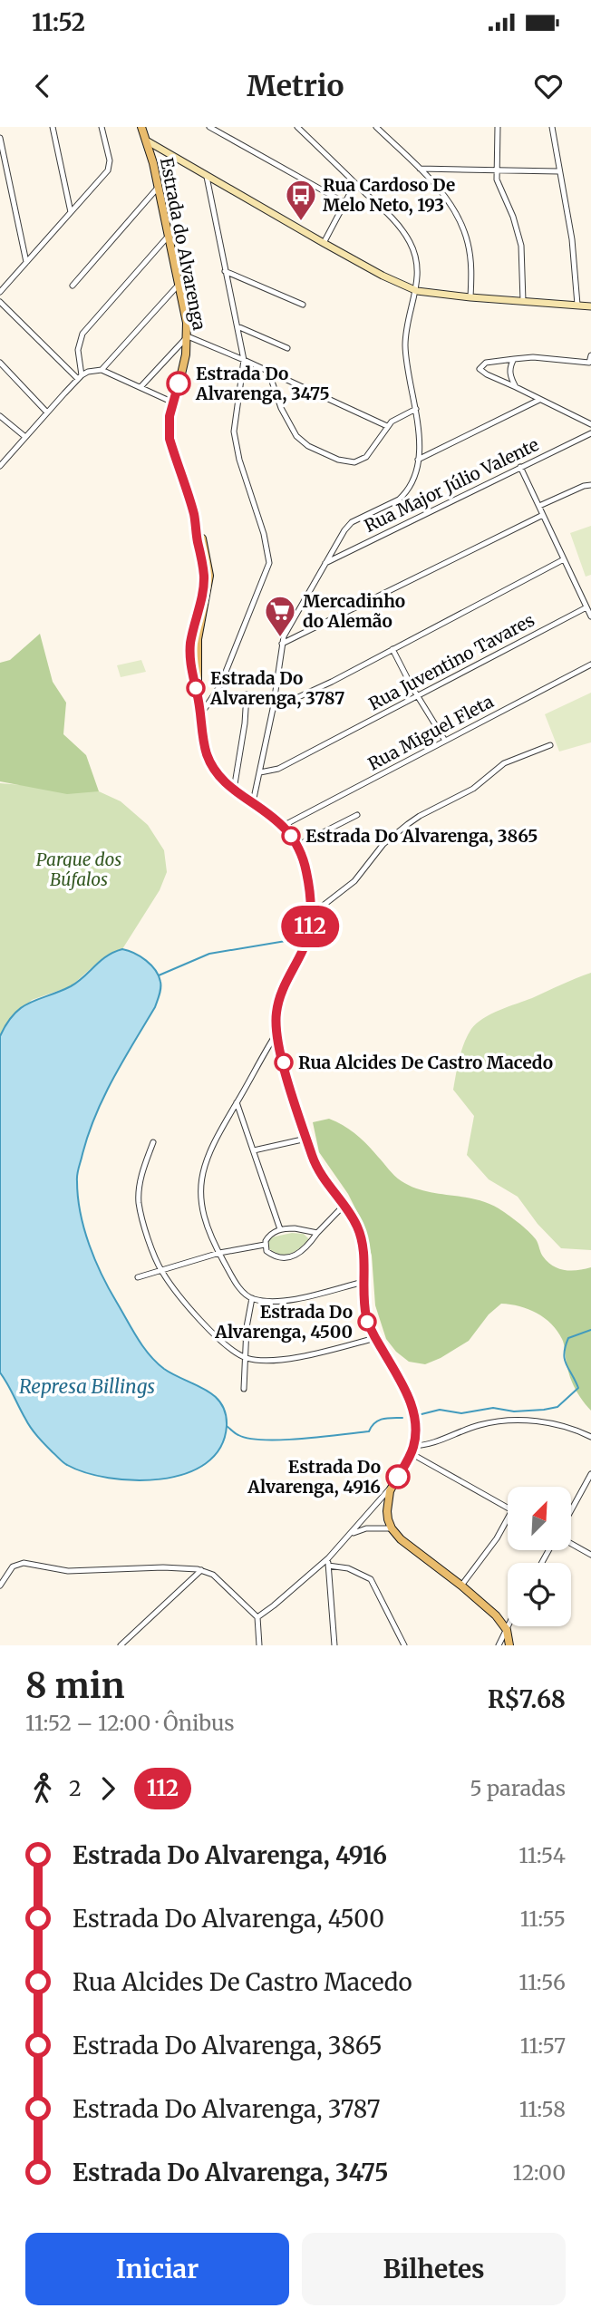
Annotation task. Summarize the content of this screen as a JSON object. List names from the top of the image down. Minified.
{"streets":{"main road":["Estrada do Alvarenga"],"street":["Rua Major Júlio Valente","Rua Juventino Tavares","Rua Miguel Fleta"]},"crossings":[["Estrada do Alvarenga","Rua Miguel Fleta"]],"water":["Represa Billings"],"parks":["Parque dos Búfalos"],"places":{"bus stop":["Rua Cardoso De Melo Neto, 193"],"other":["Estrada Do Alvarenga, 3475","Estrada Do Alvarenga, 3787","Estrada Do Alvarenga, 3865","Rua Alcides De Castro Macedo","Estrada Do Alvarenga, 4500","Estrada Do Alvarenga, 4916"],"supermarket":["Mercadinho do Alemão"]},"lines":["bus line 112"],"north":"top right","page":{"status":"11:52","header":"Metrio","on_map":"112","heading":["8 min","11:52 – 12:00 · Ônibus","R$7.68"],"legs":["2","112","5 paradas"],"list":[{"name":"Estrada Do Alvarenga, 4916","value":"11:54"},{"name":"Estrada Do Alvarenga, 4500","value":"11:55"},{"name":"Rua Alcides De Castro Macedo","value":"11:56"},{"name":"Estrada Do Alvarenga, 3865","value":"11:57"},{"name":"Estrada Do Alvarenga, 3787","value":"11:58"},{"name":"Estrada Do Alvarenga, 3475","value":"12:00"}],"buttons":["Iniciar","Bilhetes"]}}
